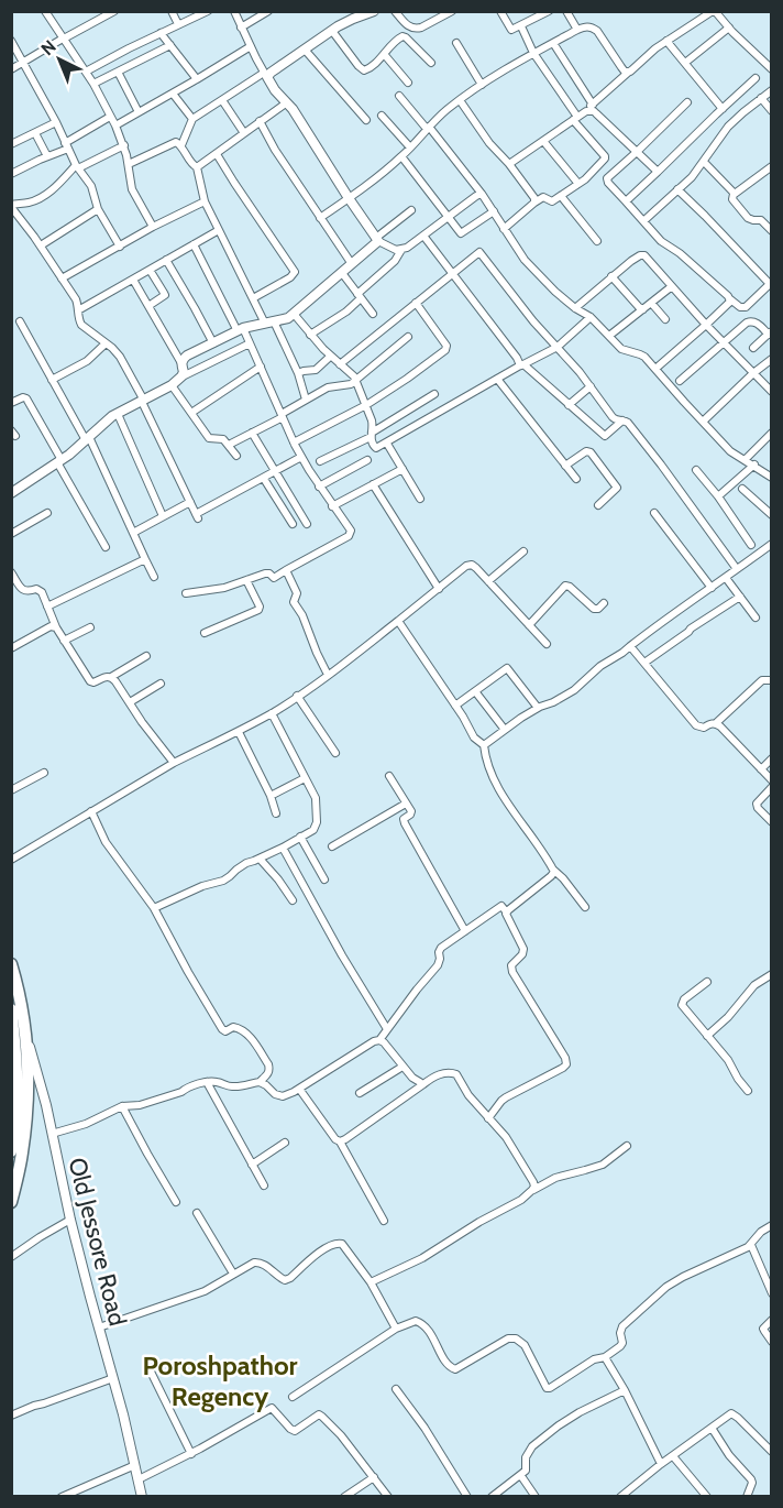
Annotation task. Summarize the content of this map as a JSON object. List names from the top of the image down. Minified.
{"streets":{"street":["Old Jessore Road"]},"districts":["Poroshpathor Regency"],"north":"top left"}
